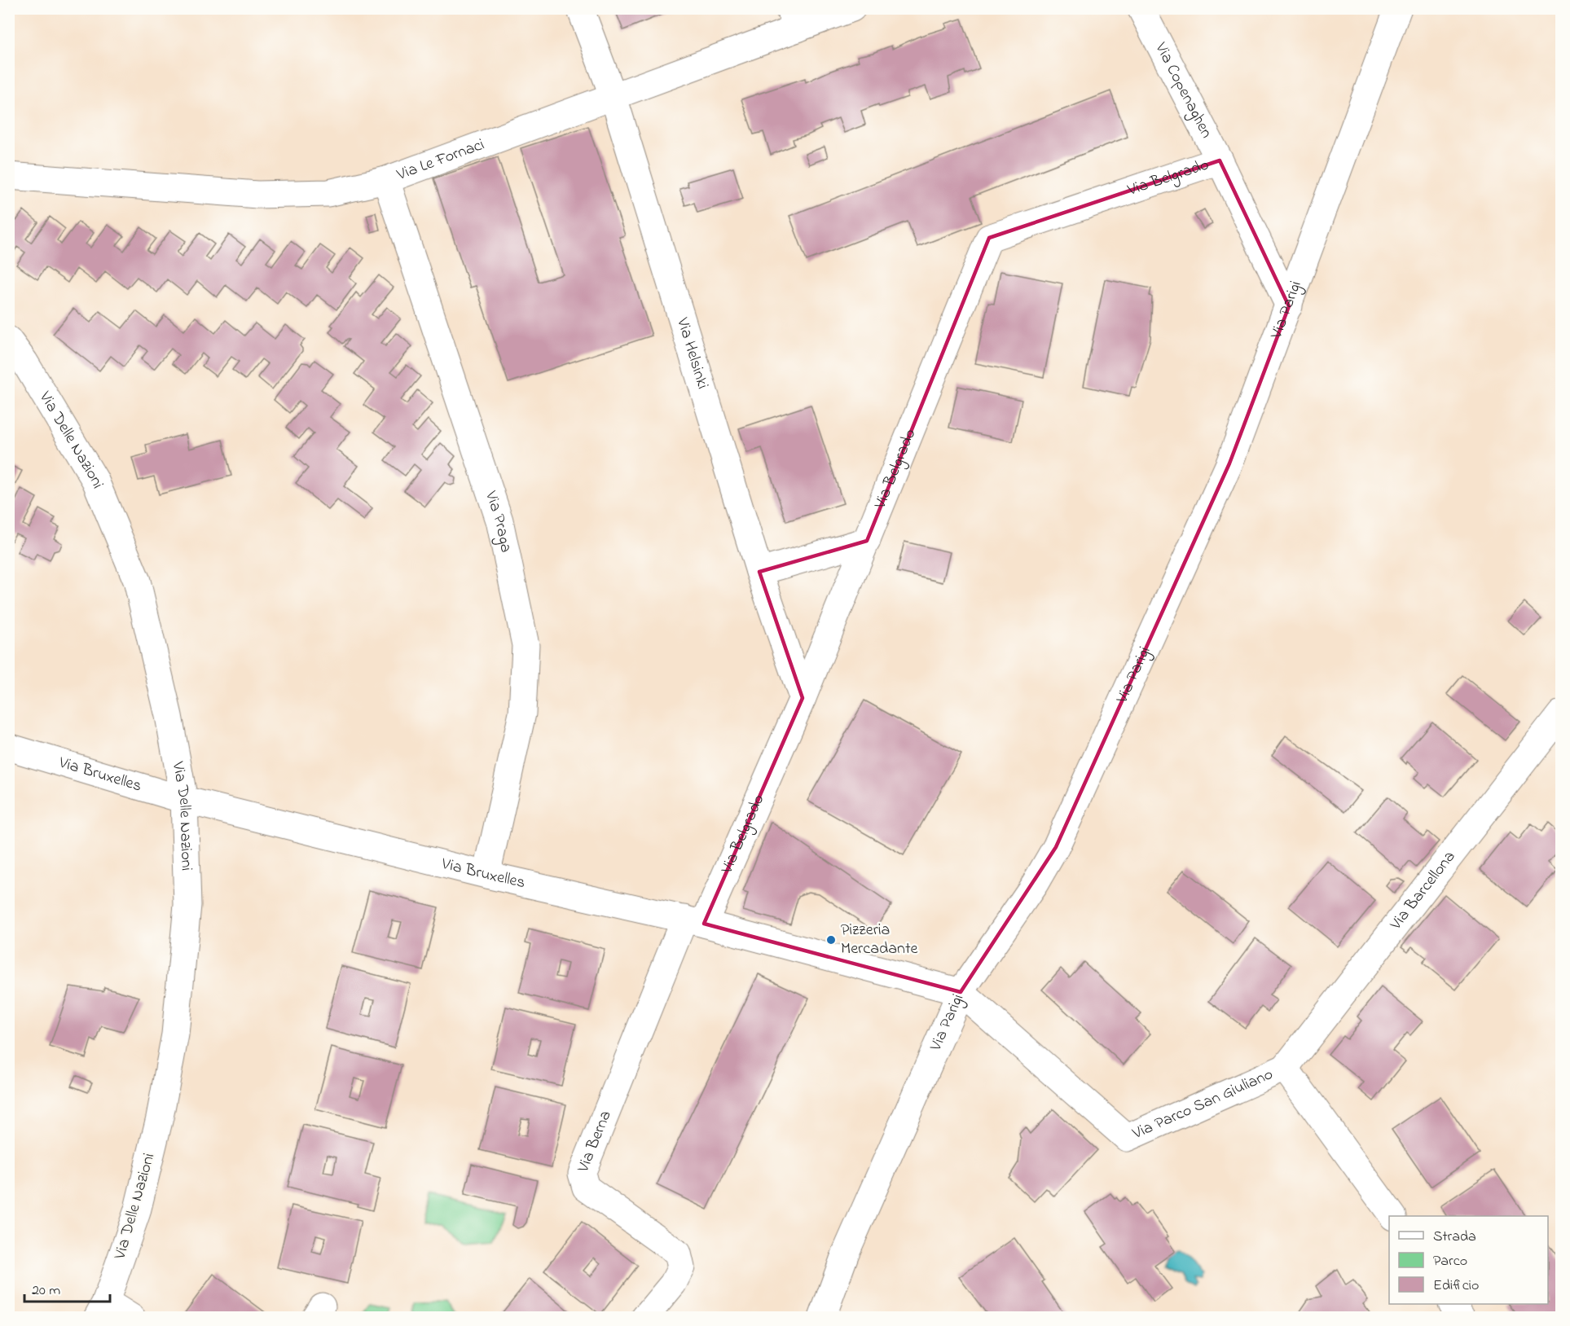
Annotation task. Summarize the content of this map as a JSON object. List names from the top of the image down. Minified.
{"streets":{"street":["Via Copenaghen","Via Le Fornaci","Via Belgrado","Via Parigi","Via Helsinki","Via Delle Nazioni","Via Praga","Via Bruxelles","Via Barcellona","Via Parco San Giuliano","Via Berna"]},"crossings":[["Via Copenaghen","Via Belgrado"],["Via Copenaghen","Via Parigi"],["Via Le Fornaci","Via Helsinki"],["Via Le Fornaci","Via Praga"],["Via Belgrado","Via Helsinki"],["Via Belgrado","Via Bruxelles"],["Via Belgrado","Via Berna"],["Via Parigi","Via Bruxelles"],["Via Parigi","Via Parco San Giuliano"],["Via Delle Nazioni","Via Bruxelles"],["Via Praga","Via Bruxelles"],["Via Bruxelles","Via Parco San Giuliano"],["Via Bruxelles","Via Berna"],["Via Barcellona","Via Parco San Giuliano"]],"places":["Pizzeria Mercadante"],"legend":["Strada","Parco","Edificio"],"scale_bar":"20 m"}
